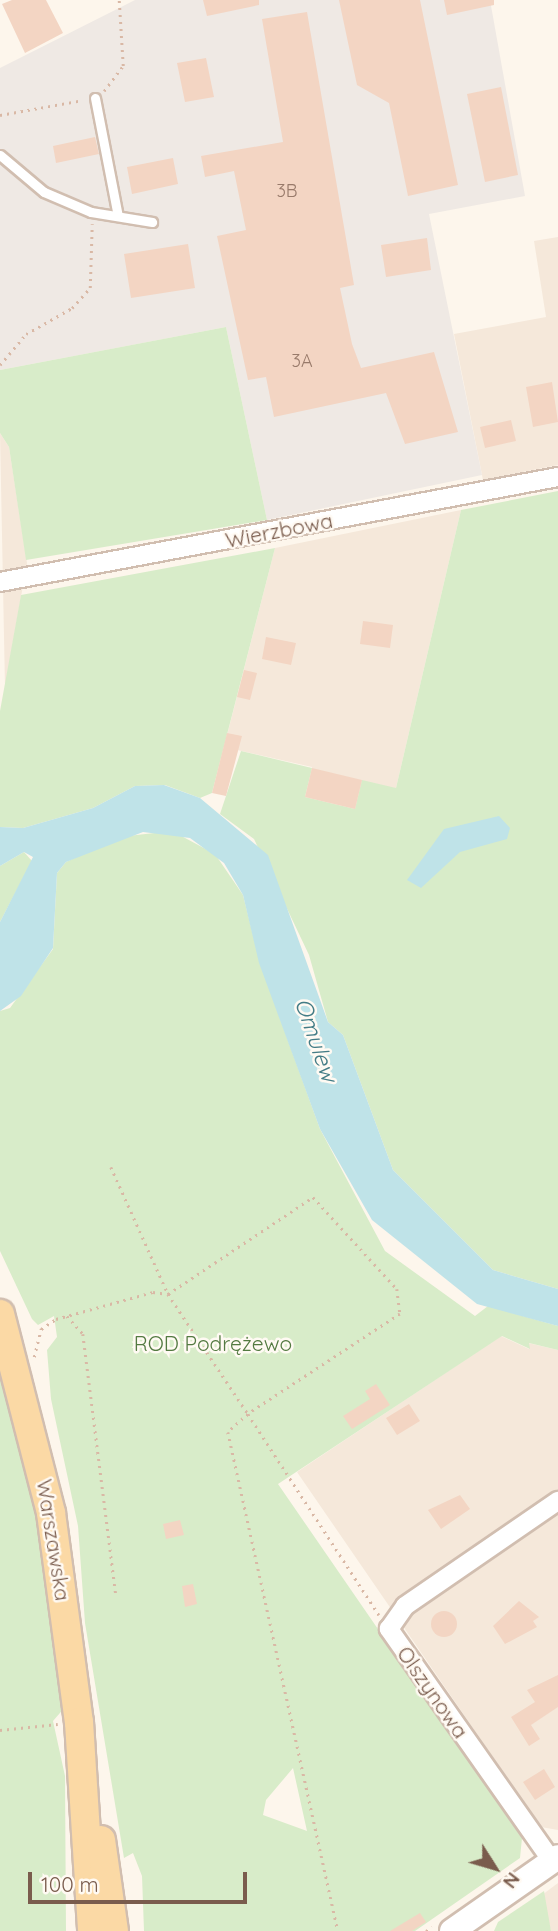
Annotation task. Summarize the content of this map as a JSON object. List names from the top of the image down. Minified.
{"streets":{"main road":["Warszawska"],"street":["Wierzbowa","Olszynowa"]},"water":["Omulew"],"parks":["ROD Podrężewo"],"house_numbers":["3B","3A"],"scale_bar":"100 m","north":"bottom right"}
